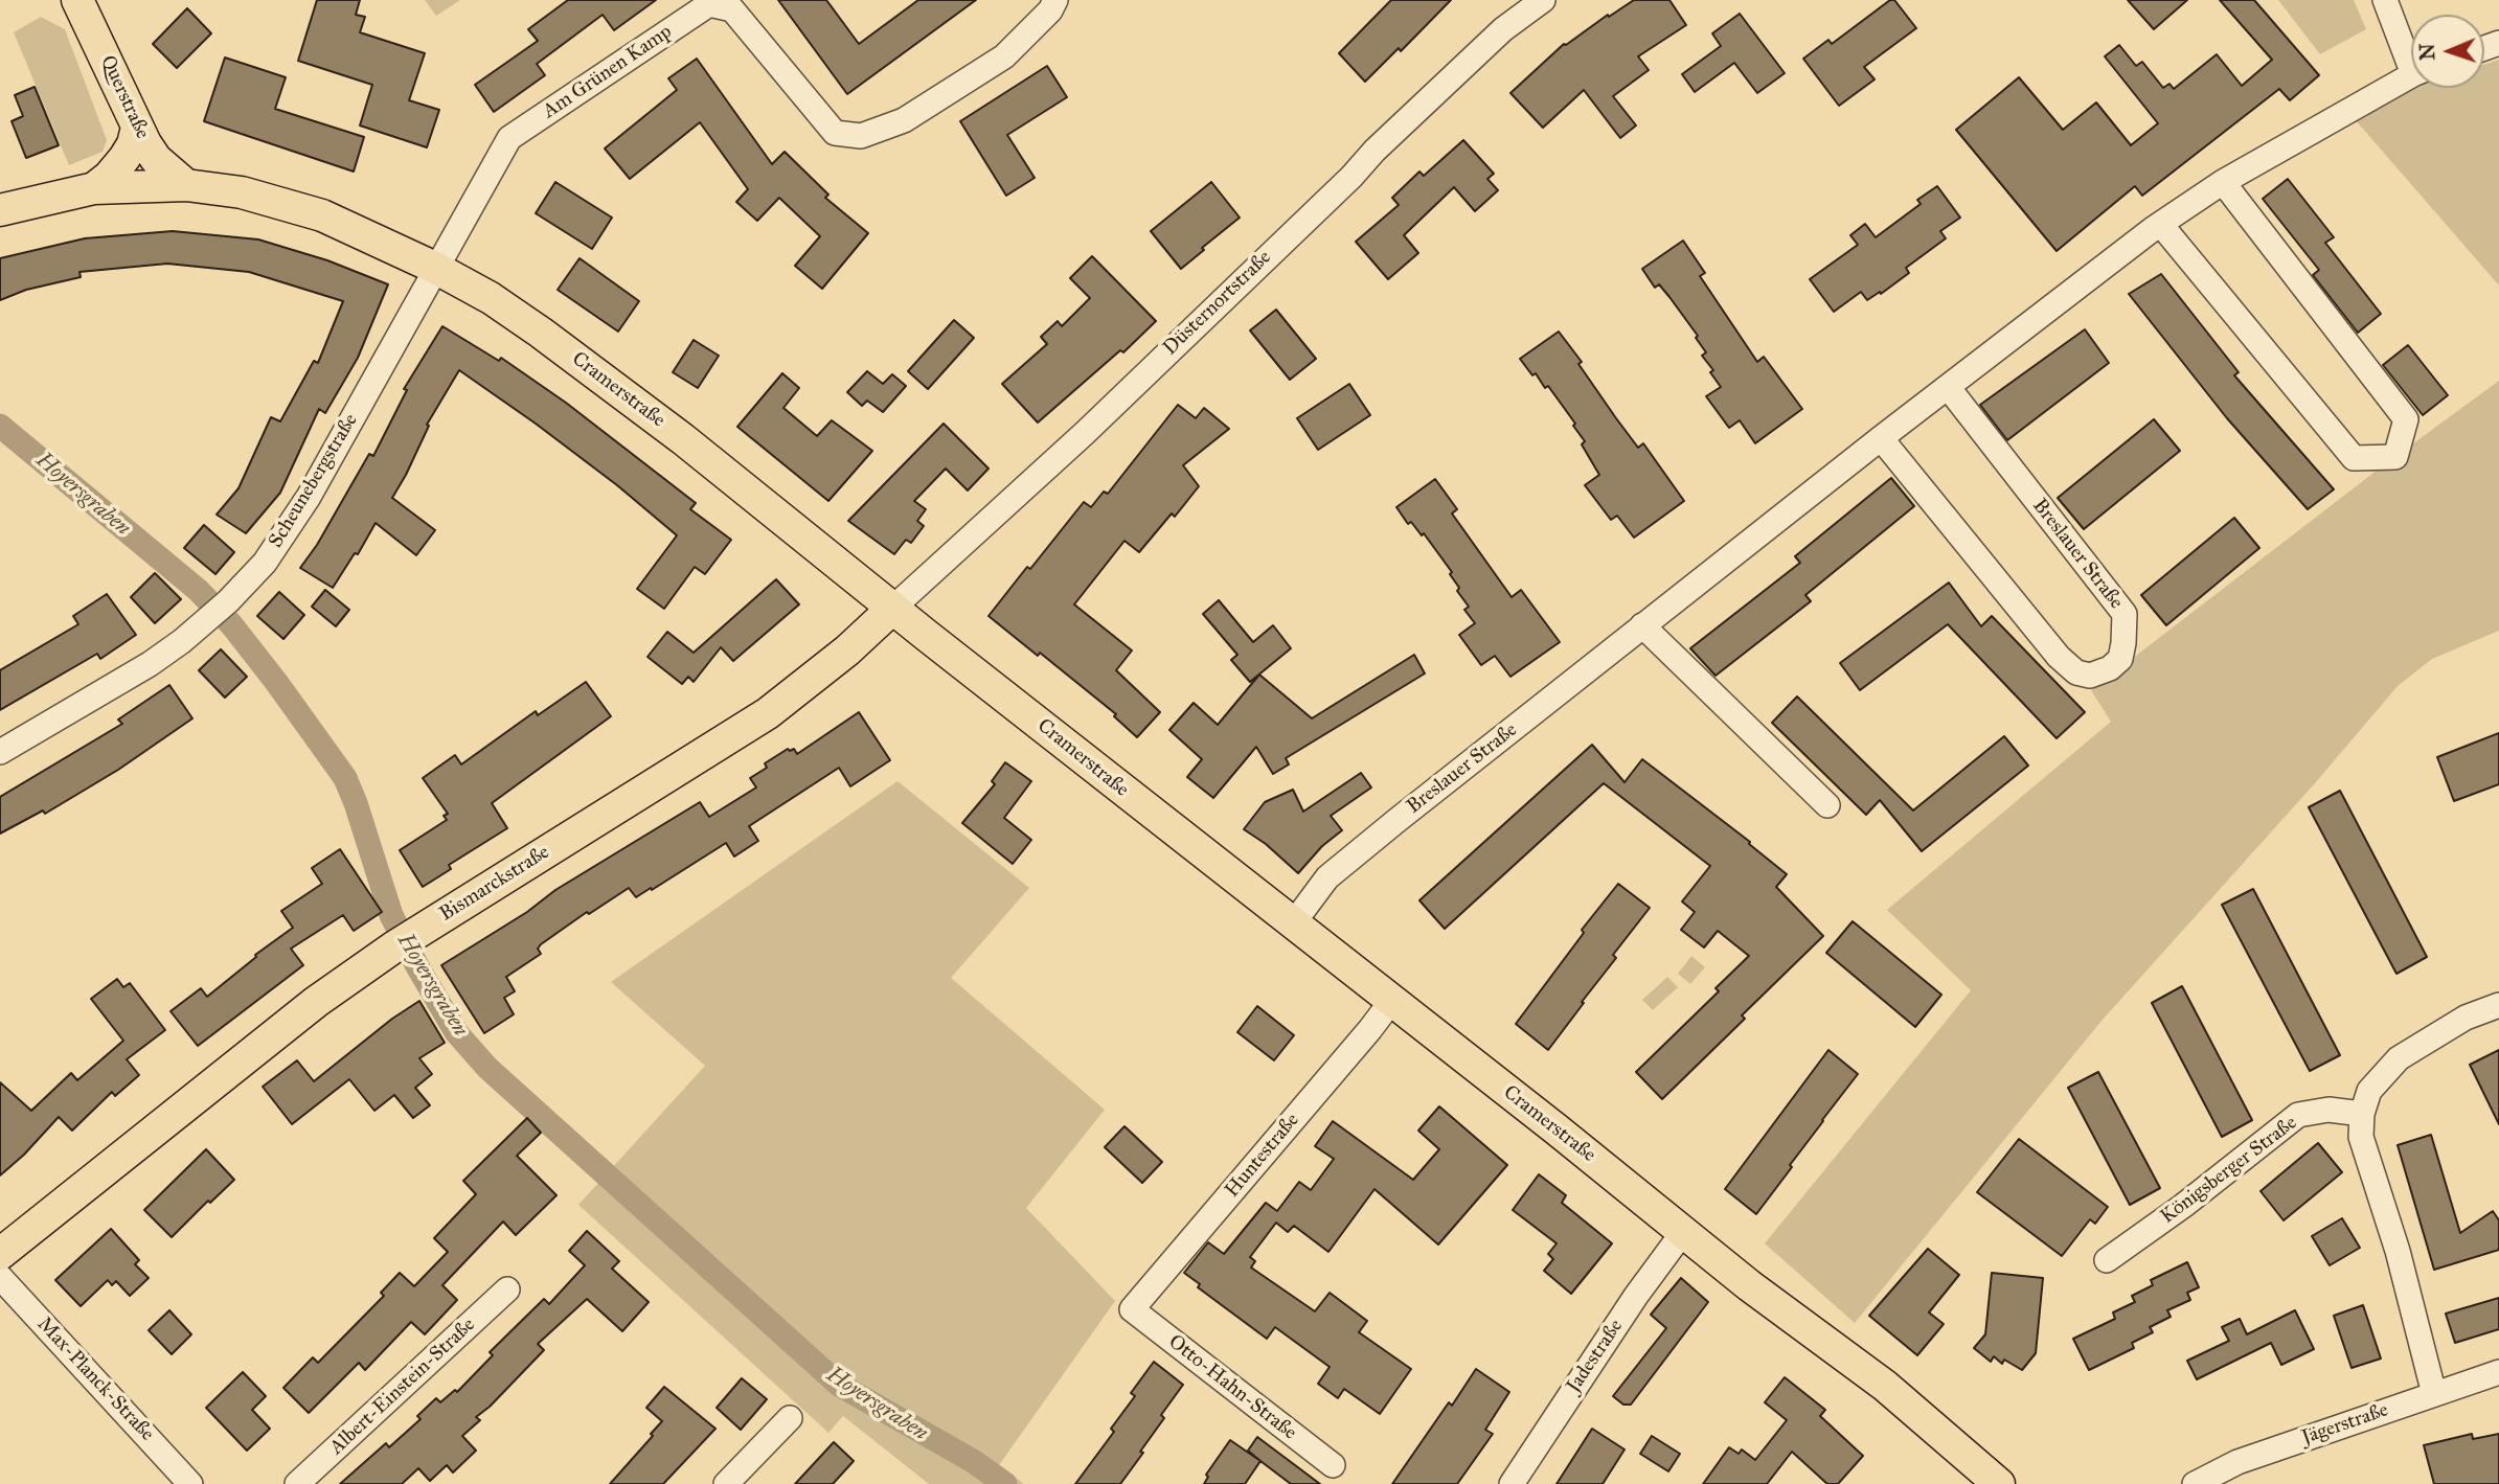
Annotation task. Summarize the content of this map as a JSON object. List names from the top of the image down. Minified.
{"streets":{"main road":["Querstraße","Cramerstraße","Bismarckstraße"],"street":["Am Grünen Kamp","Düsternortstraße","Scheunebergstraße","Breslauer Straße","Huntestraße","Königsberger Straße","Jadestraße","Max-Planck-Straße","Albert-Einstein-Straße","Otto-Hahn-Straße","Jägerstraße"]},"crossings":[["Am Grünen Kamp","Cramerstraße"],["Am Grünen Kamp","Scheunebergstraße"],["Querstraße","Cramerstraße"],["Düsternortstraße","Cramerstraße"],["Düsternortstraße","Bismarckstraße"],["Cramerstraße","Scheunebergstraße"],["Cramerstraße","Breslauer Straße"],["Cramerstraße","Bismarckstraße"],["Cramerstraße","Huntestraße"],["Cramerstraße","Jadestraße"],["Huntestraße","Otto-Hahn-Straße"]],"water":["Hoyersgraben"],"north":"left"}
